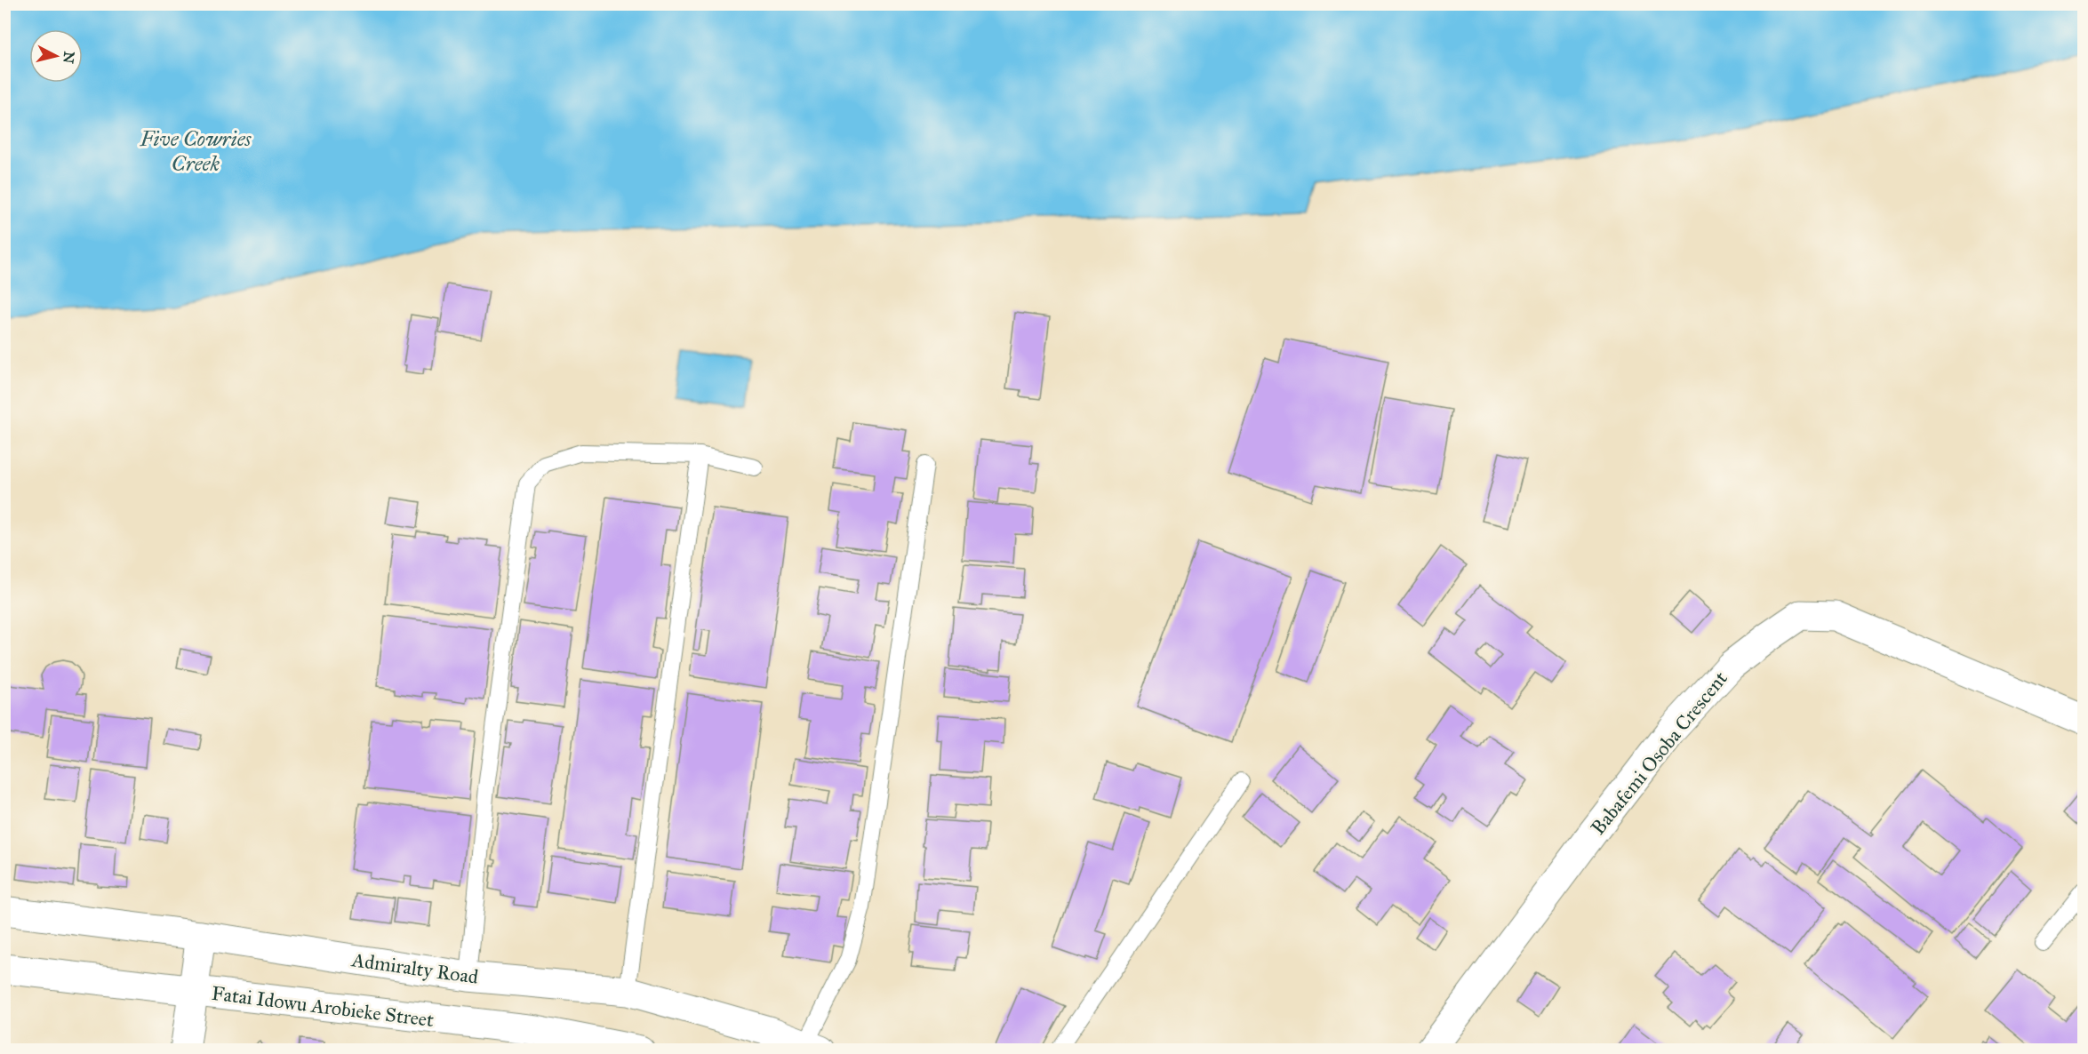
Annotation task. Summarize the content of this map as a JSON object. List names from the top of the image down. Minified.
{"streets":{"street":["Babafemi Osoba Crescent","Admiralty Road","Fatai Idowu Arobieke Street"]},"water":["Five Cowries Creek"],"north":"right"}
